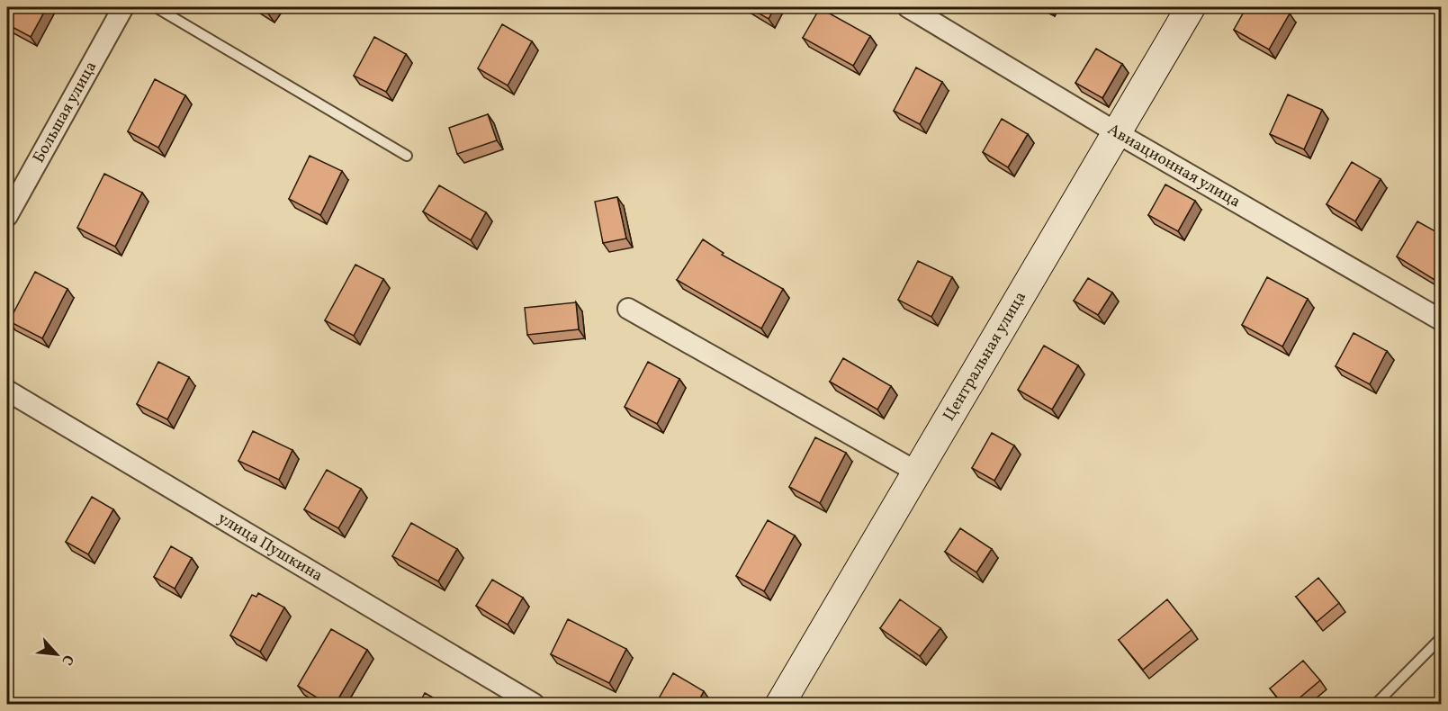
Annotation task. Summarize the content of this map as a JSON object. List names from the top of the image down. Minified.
{"streets":{"street":["Большая улица","Авиационная улица","Центральная улица","улица Пушкина"]},"crossings":[["Авиационная улица","Центральная улица"]],"north":"bottom right"}
